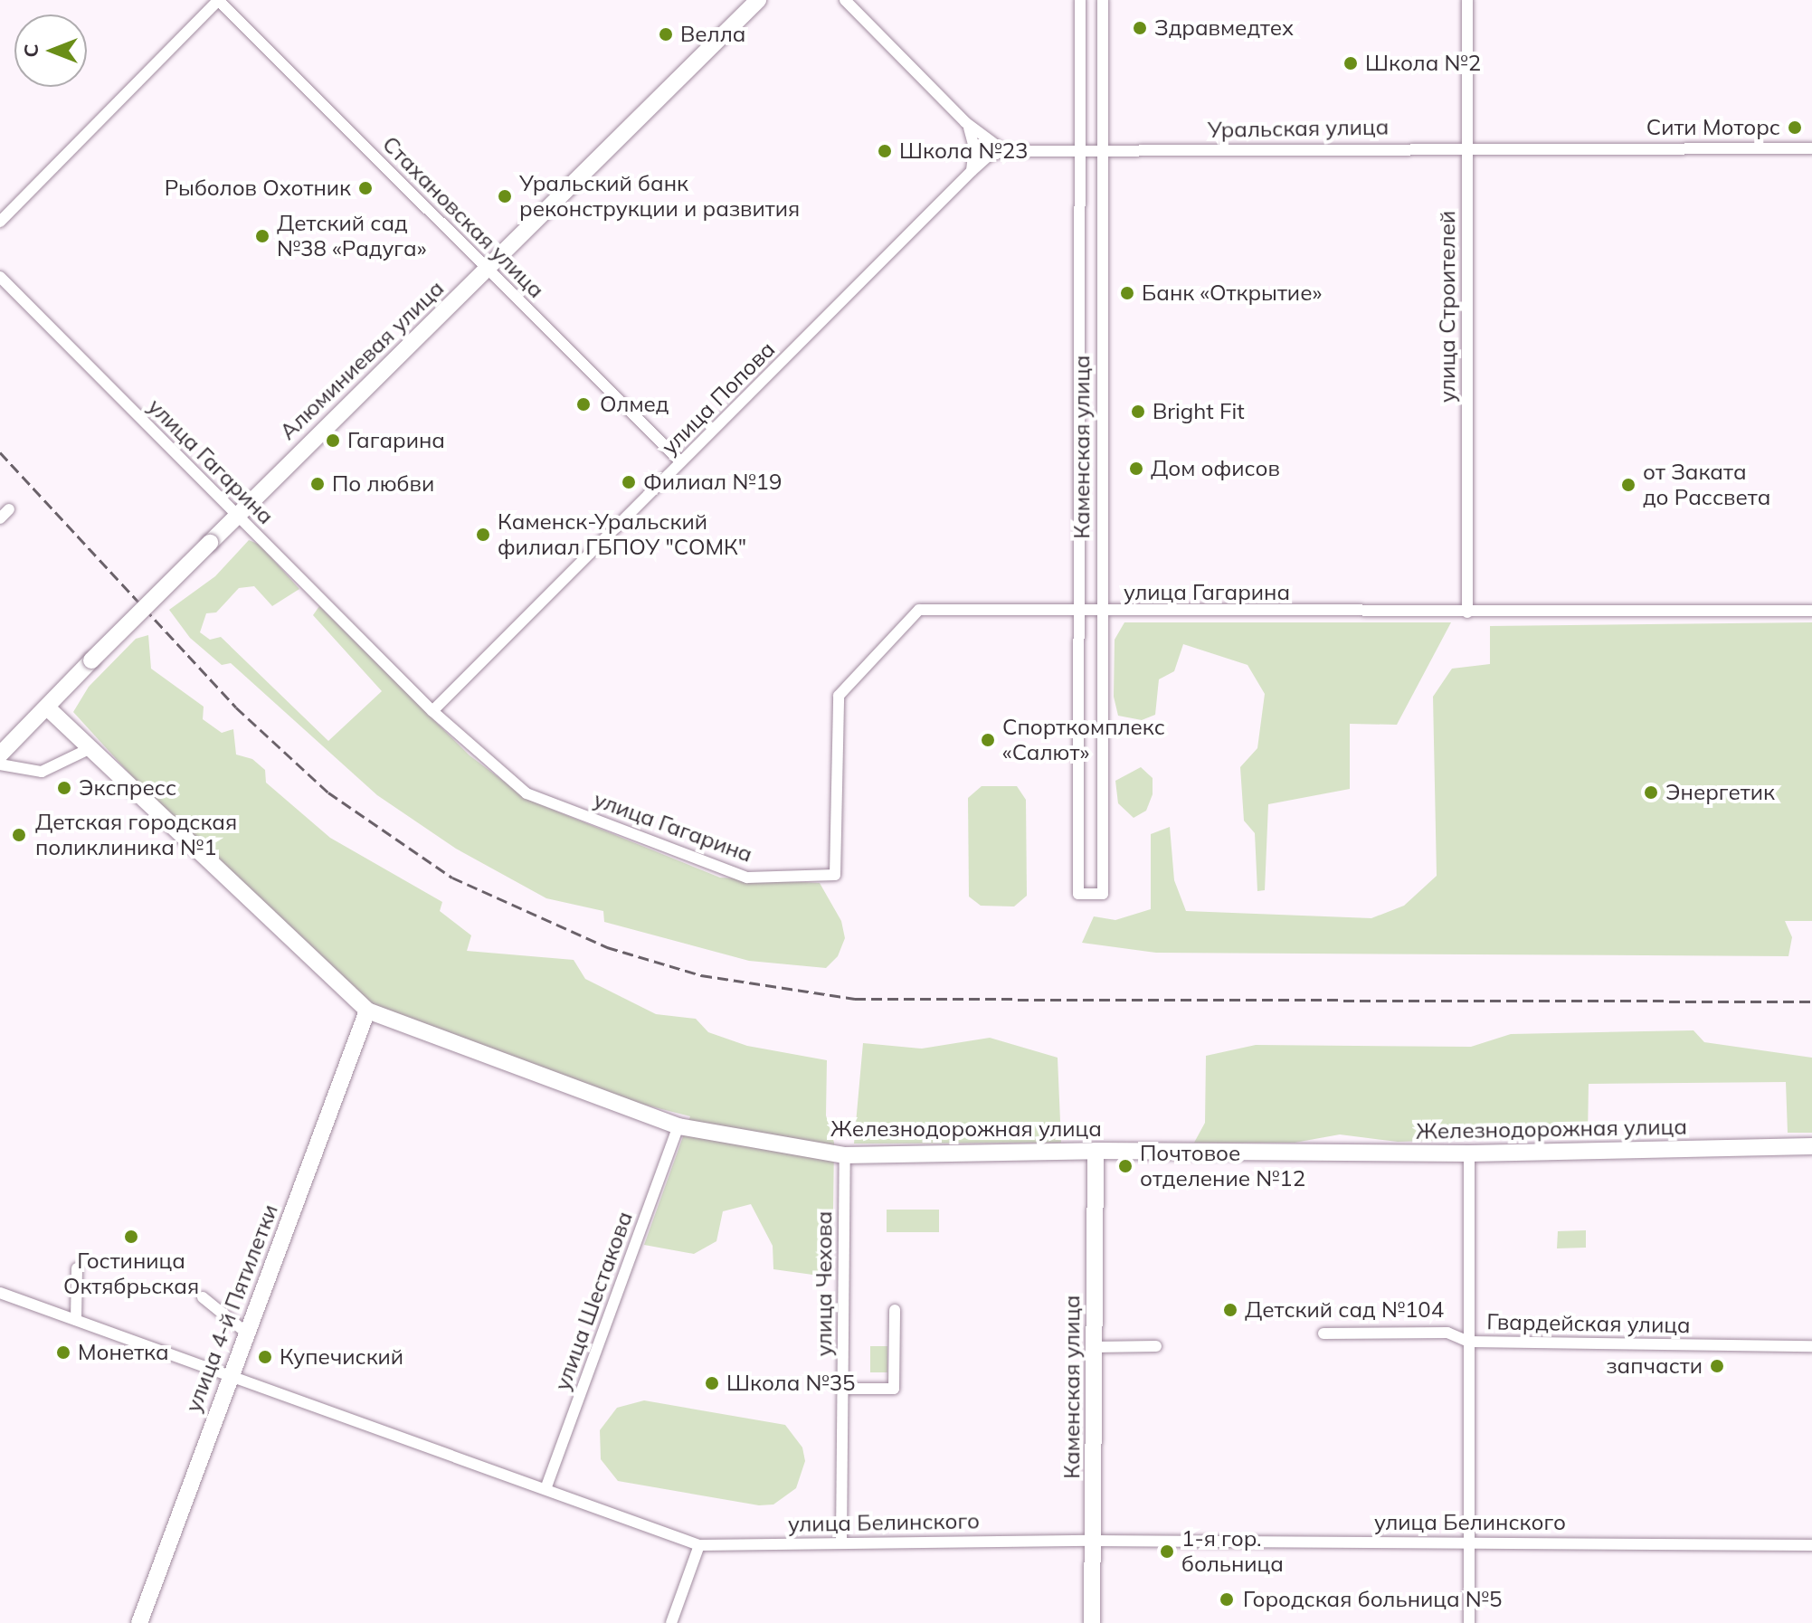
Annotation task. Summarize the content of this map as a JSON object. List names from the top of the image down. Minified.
{"streets":{"street":["Уральская улица","Стахановская улица","улица Строителей","Алюминиевая улица","улица Попова","Каменская улица","улица Гагарина","Железнодорожная улица","улица Чехова","улица Шестакова","улица 4-й Пятилетки","Гвардейская улица","улица Белинского"]},"crossings":[["Уральская улица","улица Строителей"],["Уральская улица","улица Попова"],["Уральская улица","Каменская улица"],["Стахановская улица","Алюминиевая улица"],["Стахановская улица","улица Попова"],["улица Строителей","улица Гагарина"],["Алюминиевая улица","улица Гагарина"],["Алюминиевая улица","Железнодорожная улица"],["улица Попова","улица Гагарина"],["Каменская улица","улица Гагарина"],["Каменская улица","Железнодорожная улица"],["Каменская улица","улица Белинского"],["Железнодорожная улица","улица Чехова"],["Железнодорожная улица","улица Шестакова"],["Железнодорожная улица","улица 4-й Пятилетки"],["улица Чехова","улица Белинского"],["улица Шестакова","улица Белинского"],["улица 4-й Пятилетки","улица Белинского"]],"places":["Здравмедтех","Велла","Школа №2","Сити Моторс","Школа №23","Рыболов Охотник","Уральский банк реконструкции и развития","Детский сад №38 «Радуга»","Банк «Открытие»","Олмед","Bright Fit","Гагарина","Дом офисов","Филиал №19","По любви","от Заката до Рассвета","Каменск-Уральский филиал ГБПОУ \"СОМК\"","Спорткомплекс «Салют»","Экспресс","Энергетик","Детская городская поликлиника №1","Почтовое отделение №12","Гостиница Октябрьская","Детский сад №104","Монетка","Купечиский","запчасти","Школа №35","1-я гор. больница","Городская больница №5"],"north":"left"}
